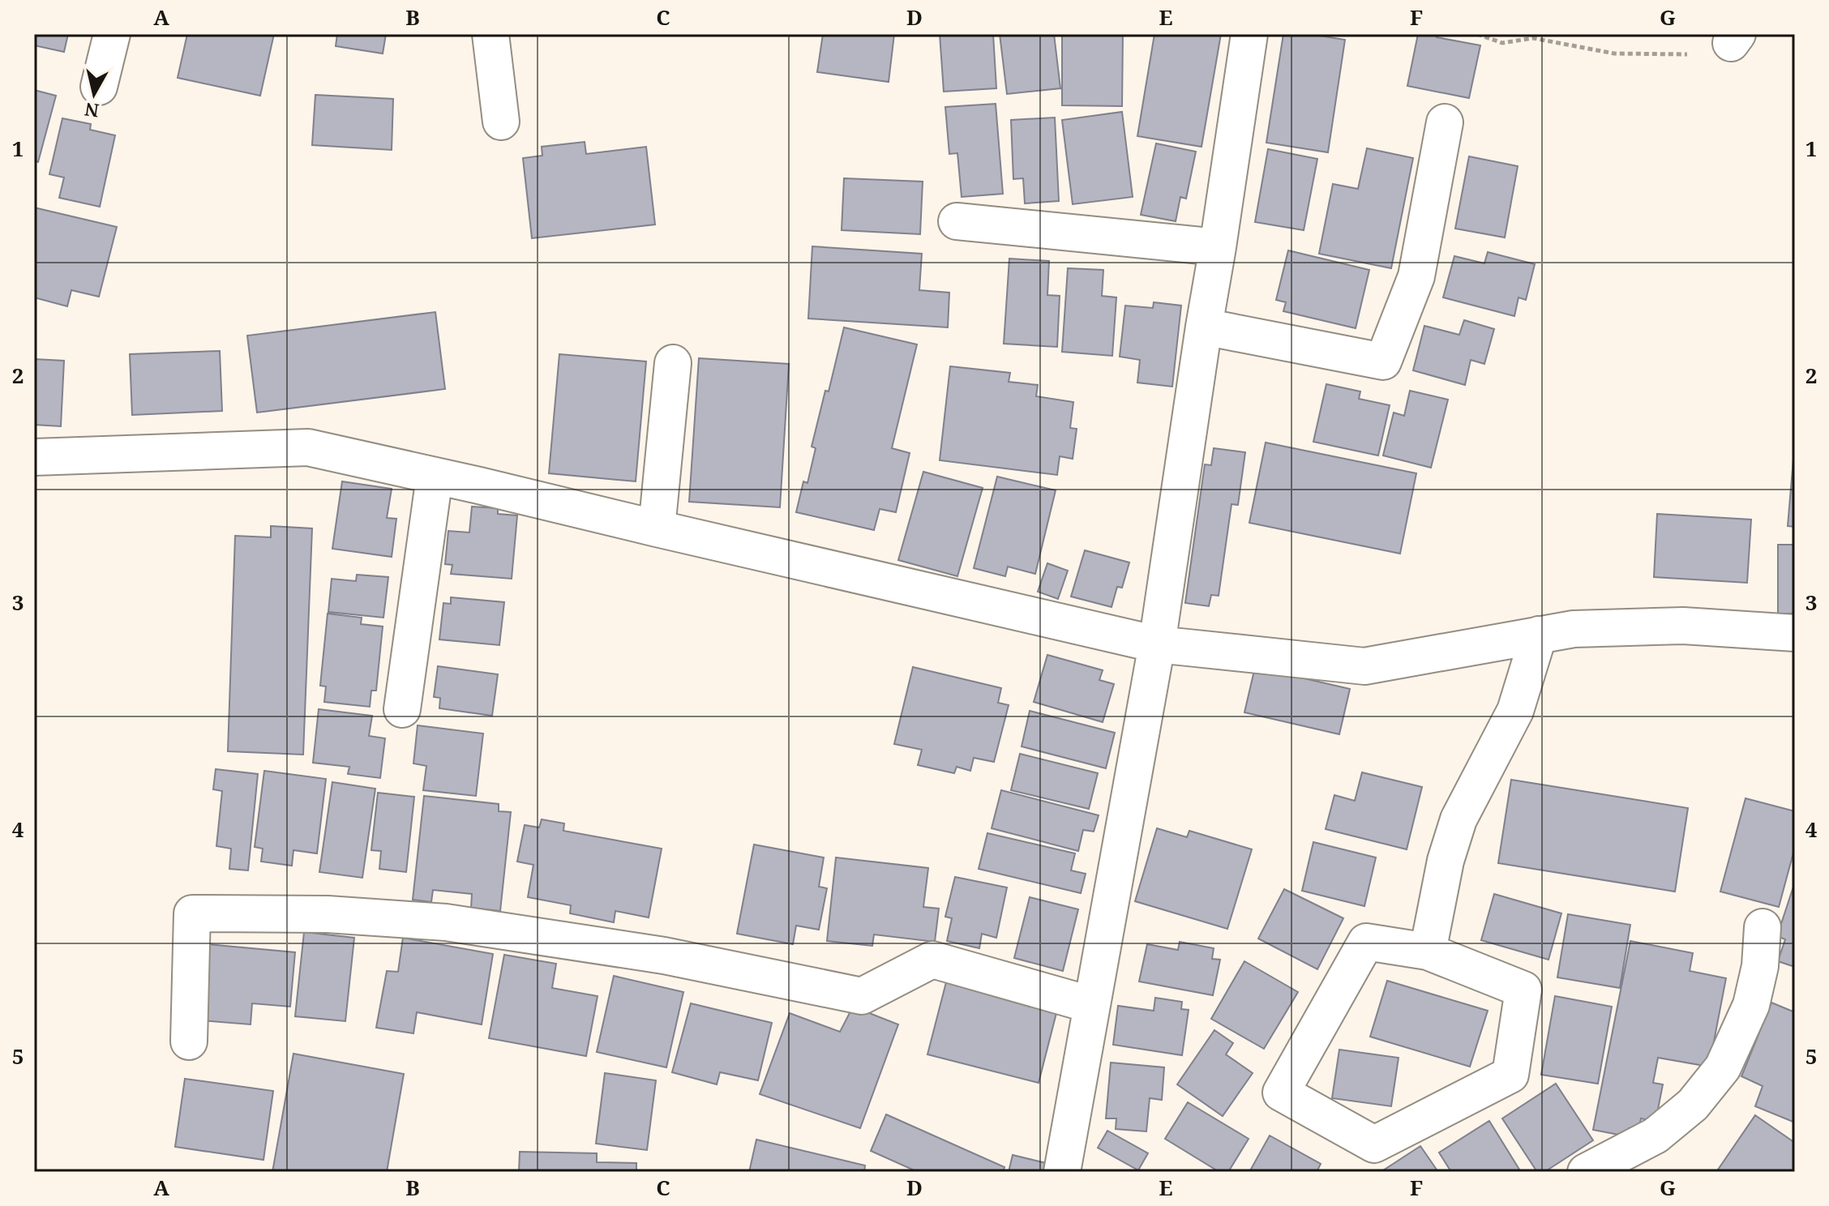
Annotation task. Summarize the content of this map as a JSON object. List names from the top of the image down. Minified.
{"north":"bottom","grid":{"columns":["A","B","C","D","E","F","G"],"rows":["1","2","3","4","5"]}}
